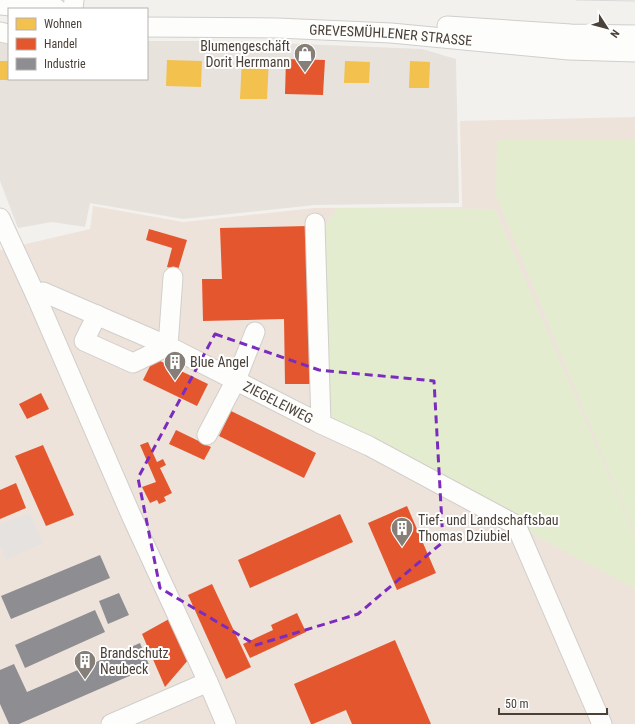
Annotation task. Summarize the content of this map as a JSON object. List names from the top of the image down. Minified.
{"streets":{"street":["GREVESMÜHLENER STRASSE","ZIEGELEIWEG"]},"places":{"shop":["Blumengeschäft Dorit Herrmann"],"building":["Blue Angel","Tief- und Landschaftsbau Thomas Dziubiel","Brandschutz Neubeck"]},"legend":["Wohnen","Handel","Industrie"],"scale_bar":"50 m","north":"bottom right"}
